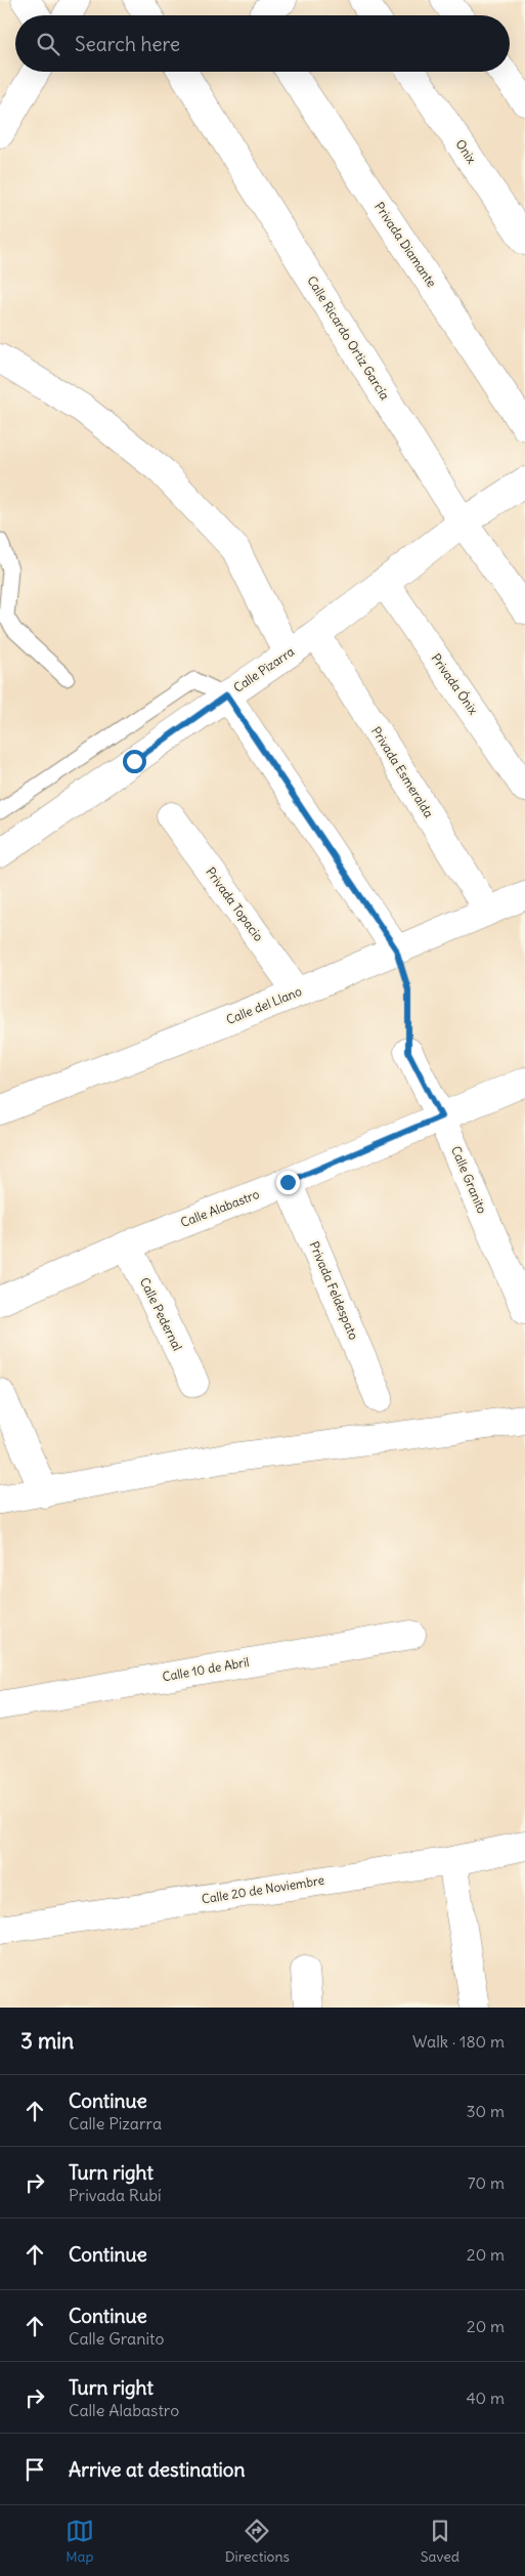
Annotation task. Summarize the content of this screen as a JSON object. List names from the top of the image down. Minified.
{"streets":{"street":["Onix","Privada Diamante","Calle Ricardo Ortiz García","Calle Pizarra","Privada Ónix","Privada Esmeralda","Privada Topacio","Calle del Llano","Calle Granito","Calle Alabastro","Privada Feldespato","Calle Pedernal","Calle 10 de Abril","Calle 20 de Noviembre"]},"crossings":[["Calle Ricardo Ortiz García","Calle Pizarra"],["Calle Pizarra","Privada Ónix"],["Calle Pizarra","Privada Esmeralda"],["Privada Esmeralda","Calle del Llano"],["Privada Topacio","Calle del Llano"],["Calle Granito","Calle Alabastro"],["Calle Alabastro","Privada Feldespato"],["Calle Alabastro","Calle Pedernal"]],"page":{"search":"Search here","heading":["3 min","Walk · 180 m"],"list":[["Continue","Calle Pizarra","30 m"],["Turn right","Privada Rubí","70 m"],["Continue","20 m"],["Continue","Calle Granito","20 m"],["Turn right","Calle Alabastro","40 m"],"Arrive at destination"],"nav":["Map","Directions","Saved"]}}
